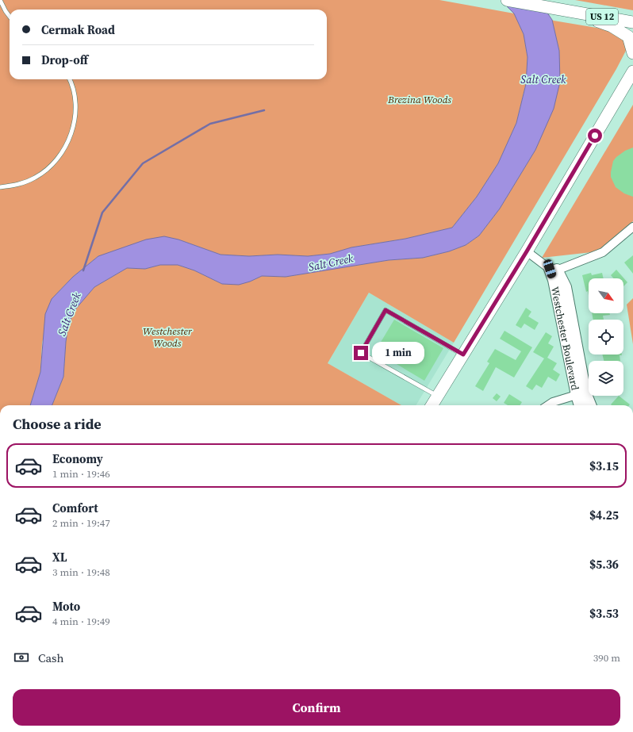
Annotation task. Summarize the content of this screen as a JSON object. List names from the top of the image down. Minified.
{"streets":{"main road":["US 12"],"street":["Westchester Boulevard"]},"water":["Salt Creek"],"parks":["Brezina Woods","Westchester Woods"],"north":"bottom right","page":{"banner":["Cermak Road","Drop-off"],"bubble":"1 min","heading":"Choose a ride","list":[{"name":"Economy","note":"1 min · 19:46","value":"$3.15"},{"name":"Comfort","note":"2 min · 19:47","value":"$4.25"},{"name":"XL","note":"3 min · 19:48","value":"$5.36"},{"name":"Moto","note":"4 min · 19:49","value":"$3.53"}],"pay":["Cash","390 m"],"buttons":"Confirm"}}
